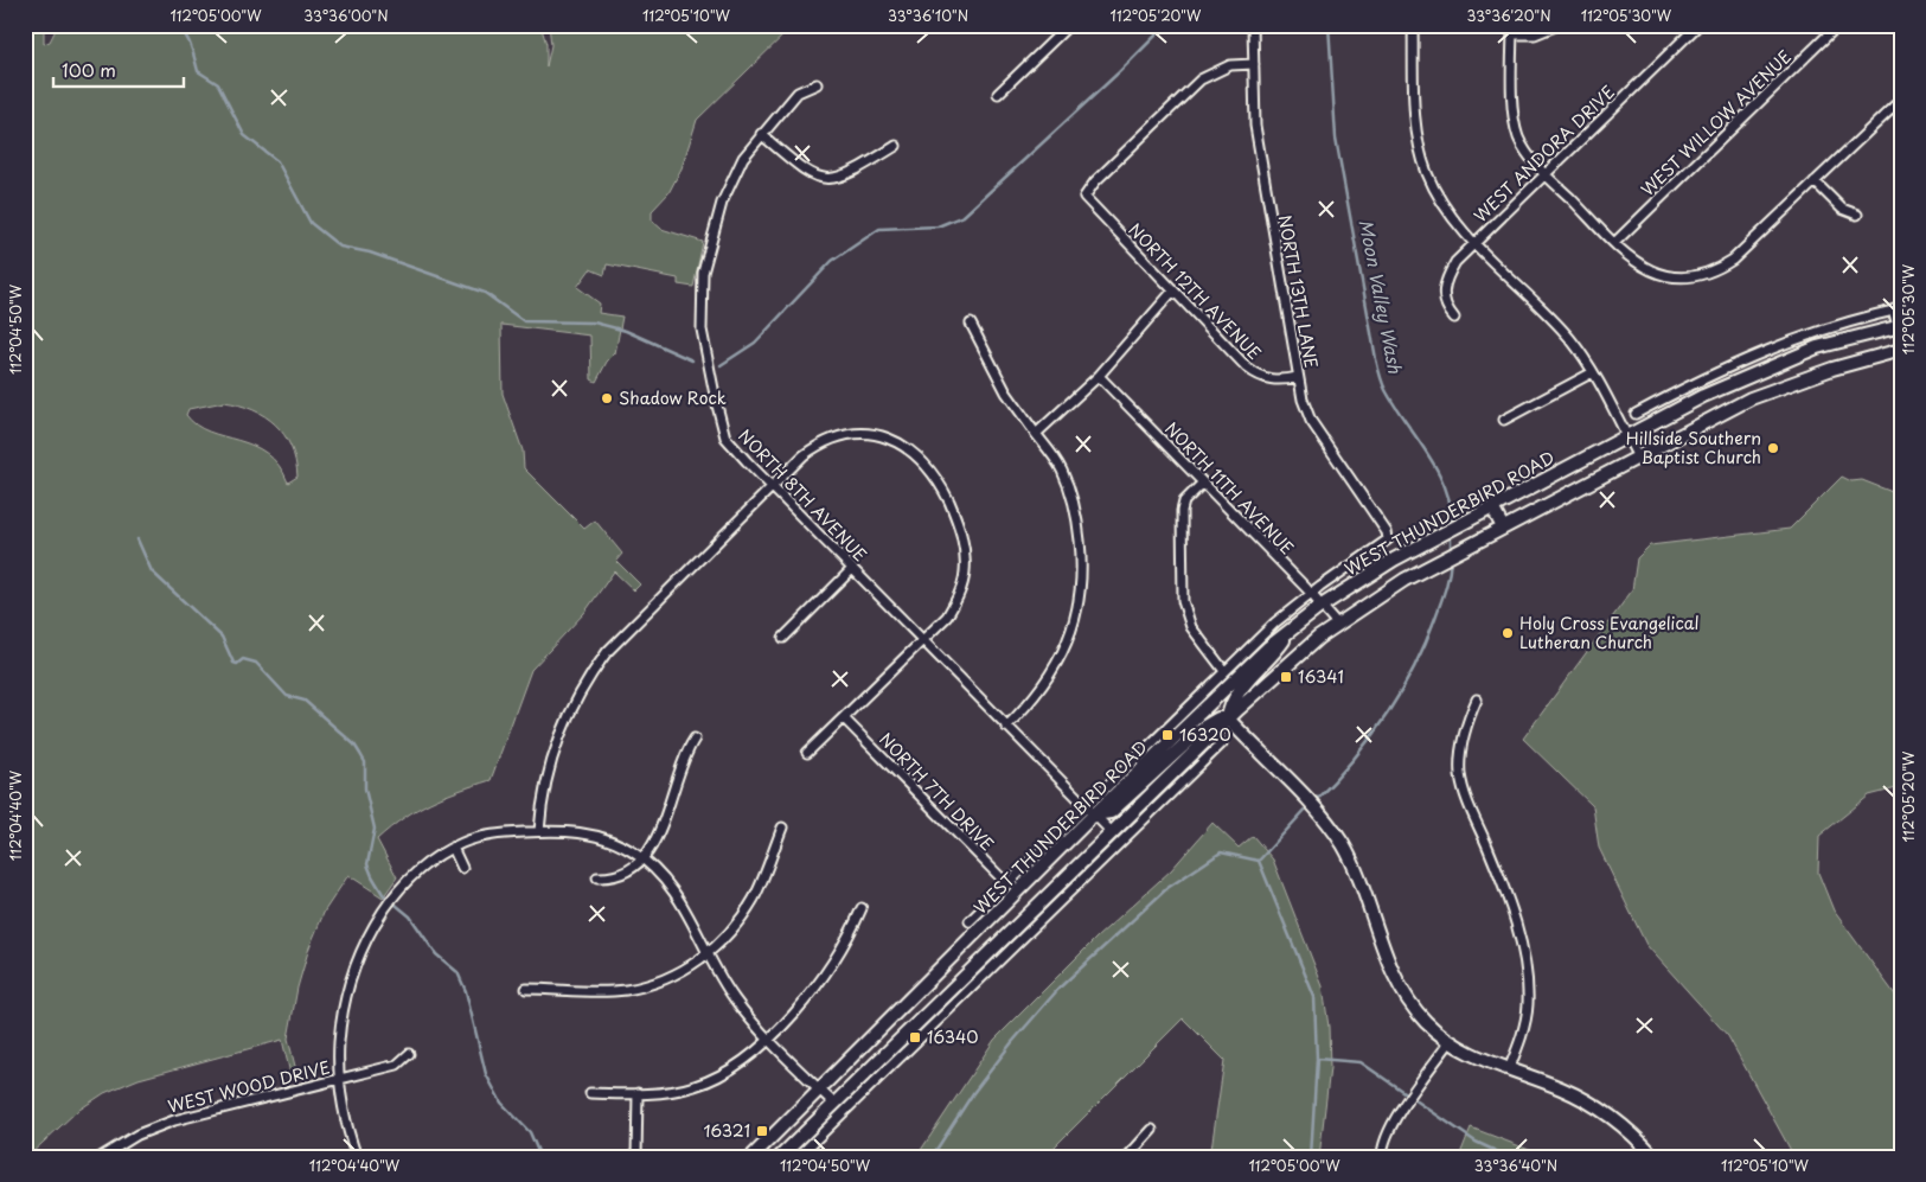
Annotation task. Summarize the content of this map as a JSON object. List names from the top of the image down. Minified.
{"streets":{"main road":["WEST THUNDERBIRD ROAD"],"street":["WEST WILLOW AVENUE","WEST ANDORA DRIVE","NORTH 12TH AVENUE","NORTH 13TH LANE","NORTH 11TH AVENUE","NORTH 8TH AVENUE","NORTH 7TH DRIVE","WEST WOOD DRIVE"]},"crossings":[["NORTH 12TH AVENUE","NORTH 13TH LANE"],["NORTH 13TH LANE","WEST THUNDERBIRD ROAD"],["NORTH 11TH AVENUE","WEST THUNDERBIRD ROAD"],["NORTH 8TH AVENUE","WEST THUNDERBIRD ROAD"],["WEST THUNDERBIRD ROAD","NORTH 7TH DRIVE"]],"water":["Moon Valley Wash"],"places":{"other":["Shadow Rock","Hillside Southern Baptist Church","Holy Cross Evangelical Lutheran Church"],"transit":["16341","16320","16340","16321"]},"scale_bar":"100 m","coordinates":["112°05'00\"W","33°36'00\"N","112°05'10\"W","33°36'10\"N","112°05'20\"W","33°36'20\"N","112°05'30\"W","112°04'50\"W","112°04'40\"W","33°36'40\"N"]}
